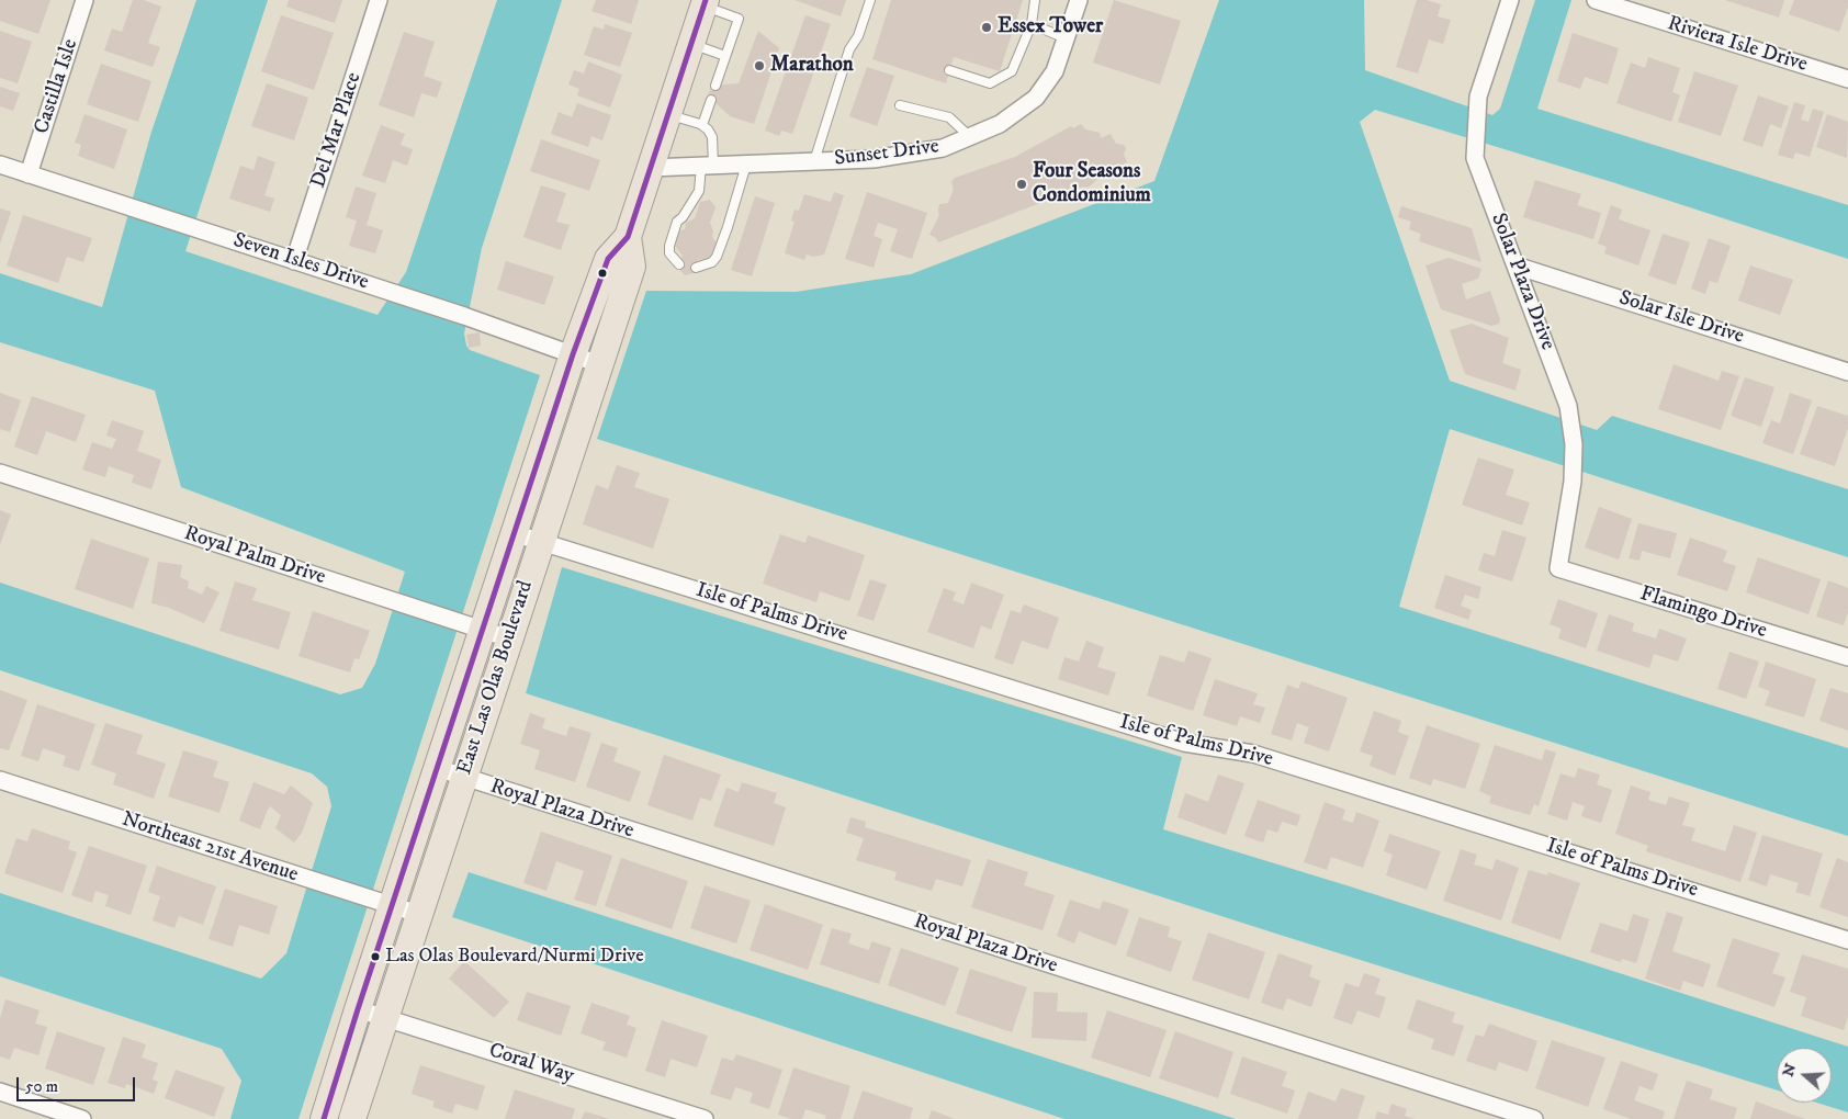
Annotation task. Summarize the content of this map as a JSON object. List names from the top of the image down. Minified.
{"streets":{"main road":["East Las Olas Boulevard"],"street":["Riviera Isle Drive","Castilla Isle","Del Mar Place","Sunset Drive","Seven Isles Drive","Solar Plaza Drive","Solar Isle Drive","Royal Palm Drive","Isle of Palms Drive","Flamingo Drive","Royal Plaza Drive","Northeast 21st Avenue","Coral Way"]},"crossings":[["Castilla Isle","Seven Isles Drive"],["Del Mar Place","Seven Isles Drive"],["Sunset Drive","East Las Olas Boulevard"],["Seven Isles Drive","East Las Olas Boulevard"],["Solar Plaza Drive","Solar Isle Drive"],["Solar Plaza Drive","Flamingo Drive"],["Royal Palm Drive","East Las Olas Boulevard"],["Isle of Palms Drive","East Las Olas Boulevard"],["East Las Olas Boulevard","Royal Plaza Drive"],["East Las Olas Boulevard","Northeast 21st Avenue"],["East Las Olas Boulevard","Coral Way"]],"places":["Essex Tower","Marathon","Four Seasons Condominium","Las Olas Boulevard/Nurmi Drive"],"scale_bar":"50 m","north":"left"}
